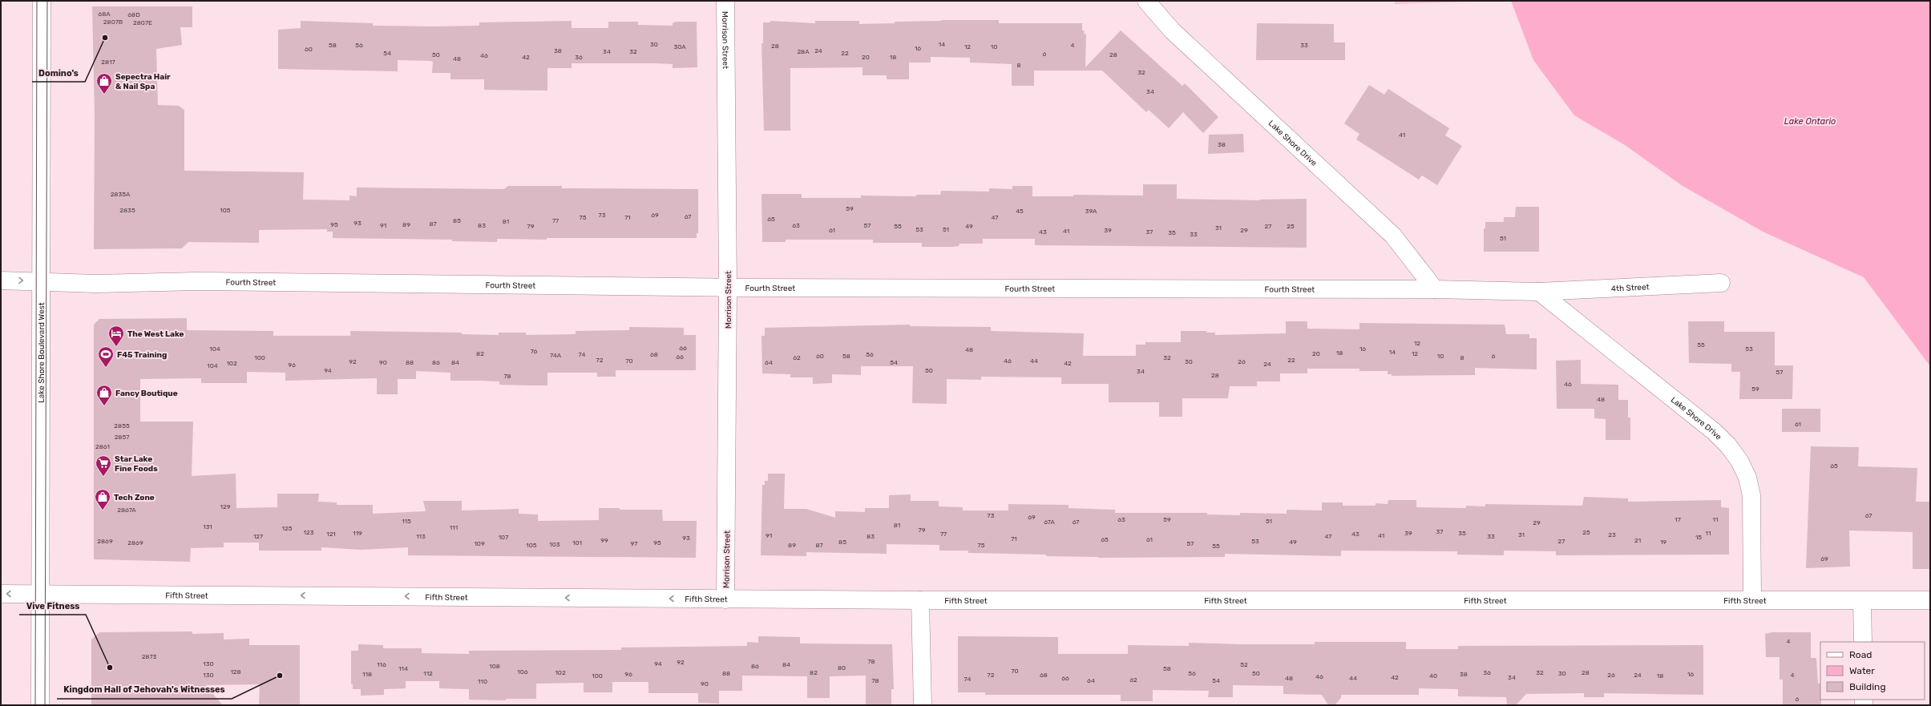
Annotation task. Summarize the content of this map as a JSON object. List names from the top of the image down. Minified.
{"streets":{"street":["Morrison Street","Lake Shore Drive","Fourth Street","4th Street","Lake Shore Boulevard West","Fifth Street"]},"crossings":[["Morrison Street","Fourth Street"],["Morrison Street","Fifth Street"],["Lake Shore Drive","Fourth Street"],["Lake Shore Drive","4th Street"],["Lake Shore Drive","Fifth Street"],["Fourth Street","4th Street"],["Fourth Street","Lake Shore Boulevard West"],["Lake Shore Boulevard West","Fifth Street"]],"one_way":["Fifth Street"],"water":["Lake Ontario"],"places":{"other":["Domino's","Vive Fitness","Kingdom Hall of Jehovah's Witnesses"],"shop":["Sepectra Hair & Nail Spa","Fancy Boutique","Tech Zone"],"hotel":["The West Lake"],"sports":["F45 Training"],"supermarket":["Star Lake Fine Foods"]},"house_numbers":["68A","68D","2807B","2807E","30","14","58","56","4","33","28","30A","12","10","16","60","38","24","34","32","28A","54","22","6","50","28","46","42","36","20","18","48","2817","8","32","34","41","38","2835A","59","2835","105","45","39A","73","69","67","75","71","47","65","85","77","81","93","87","95","89","91","83","63","57","79","55","49","27","25","31","53","51","61","39","29","41","43","37","35","33","51","12","55","66","104","16","53","48","76","14","18","82","20","12","74","68","56","74A","60","58","10","6","66","100","62","32","8","72","22","70","46","44","92","30","26","90","88","86","84","64","54","102","42","24","96","104","94","50","34","57","28","78","46","59","48","61","2855","2857","2861","65","129","2867A","73","67","69","63","59","17","11","115","51","67A","67","29","81","131","111","125","79","37","123","25","119","39","35","11","121","77","43","31","23","91","41","127","113","83","47","33","107","15","93","71","65","61","99","21","2869","53","27","85","49","19","2869","101","95","109","97","57","103","105","89","87","75","55","69","4","2873","78","92","130","94","116","84","52","108","86","80","114","58","70","128","106","102","82","36","32","28","112","88","56","50","30","118","96","38","16","130","72","68","26","24","4","100","40","18","46","42","34","66","48","44","74","62","78","64","54","110","90","6"],"legend":["Road","Water","Building"]}
